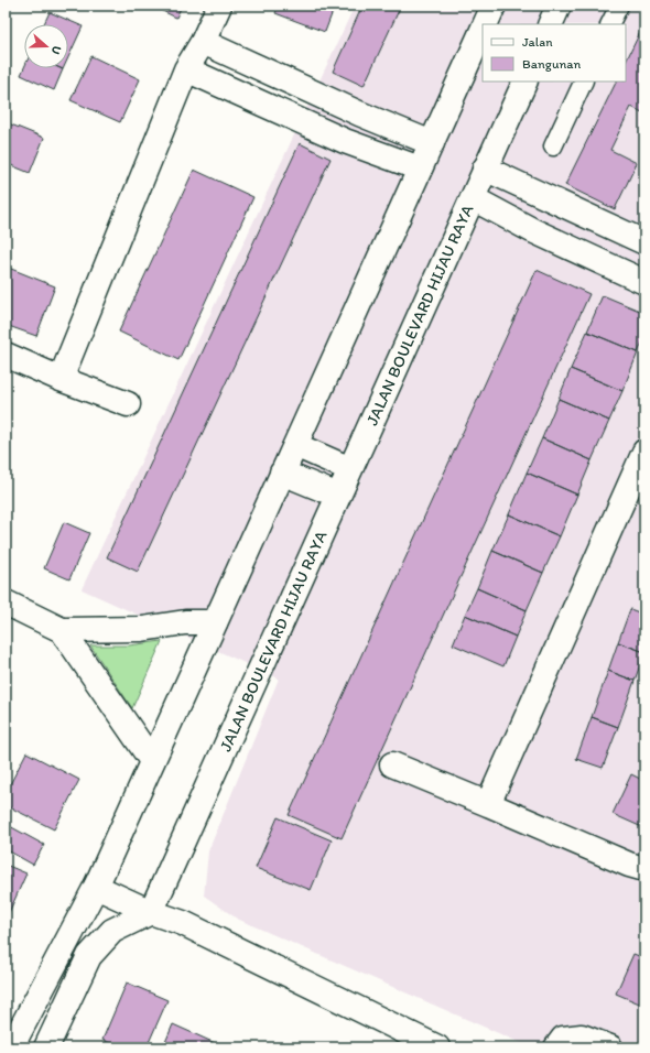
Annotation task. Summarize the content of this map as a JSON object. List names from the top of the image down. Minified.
{"streets":{"street":["JALAN BOULEVARD HIJAU RAYA"]},"legend":["Jalan","Bangunan"],"north":"right"}
